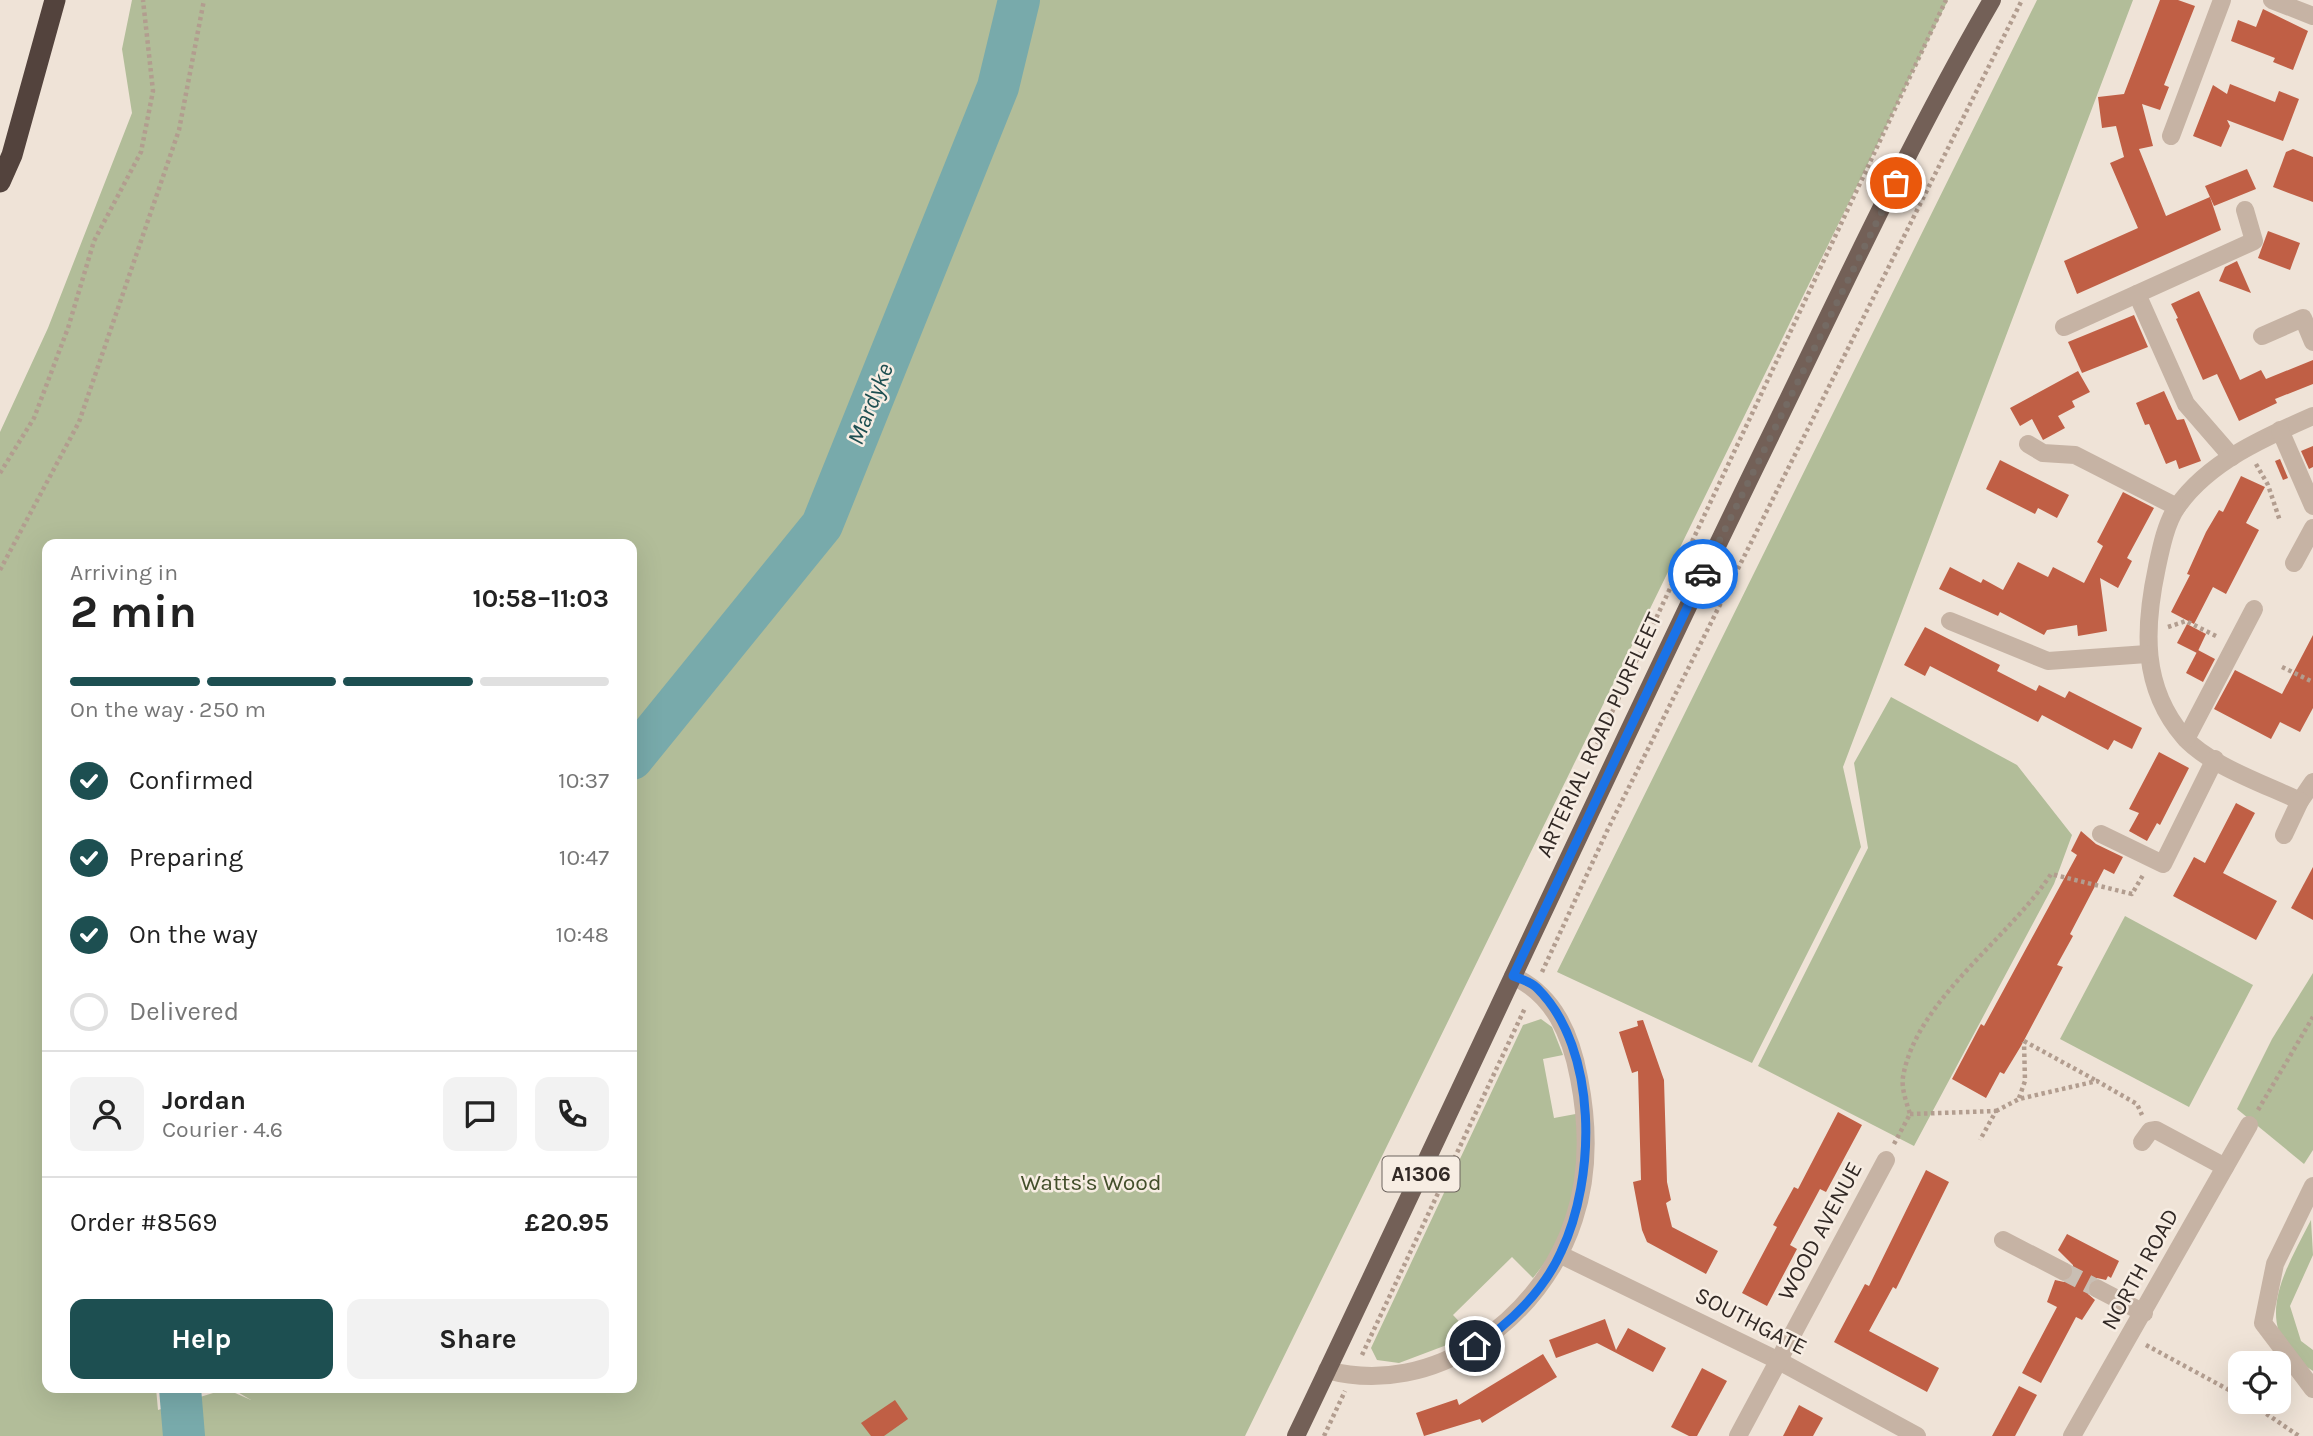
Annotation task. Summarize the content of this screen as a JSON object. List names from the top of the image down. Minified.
{"streets":{"main road":["ARTERIAL ROAD PURFLEET","A1306"],"street":["WOOD AVENUE","NORTH ROAD","SOUTHGATE"]},"crossings":[["WOOD AVENUE","SOUTHGATE"]],"water":["Mardyke"],"parks":["Watts's Wood"],"page":{"heading":["2 min","Arriving in","10:58–11:03"],"panel":["Jordan","Courier · 4.6","Order #8569","£20.95"],"bar":"On the way · 250 m","list":[["Confirmed","10:37"],["Preparing","10:47"],["On the way","10:48"],"Delivered"],"buttons":["Help","Share"]}}
